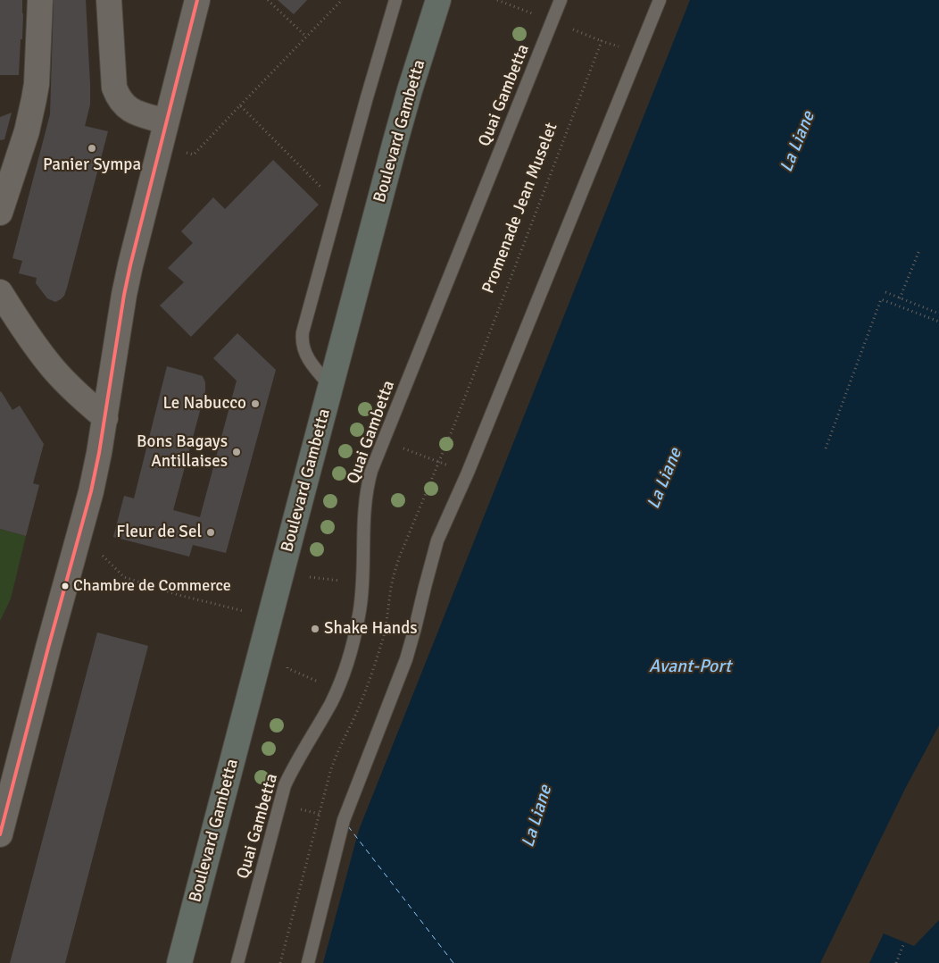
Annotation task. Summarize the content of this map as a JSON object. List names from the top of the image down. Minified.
{"streets":{"main road":["Boulevard Gambetta"],"lane":["Quai Gambetta"],"path":["Promenade Jean Muselet"]},"water":["La Liane","Avant-Port"],"places":["Panier Sympa","Le Nabucco","Bons Bagays Antillaises","Fleur de Sel","Chambre de Commerce","Shake Hands"]}
